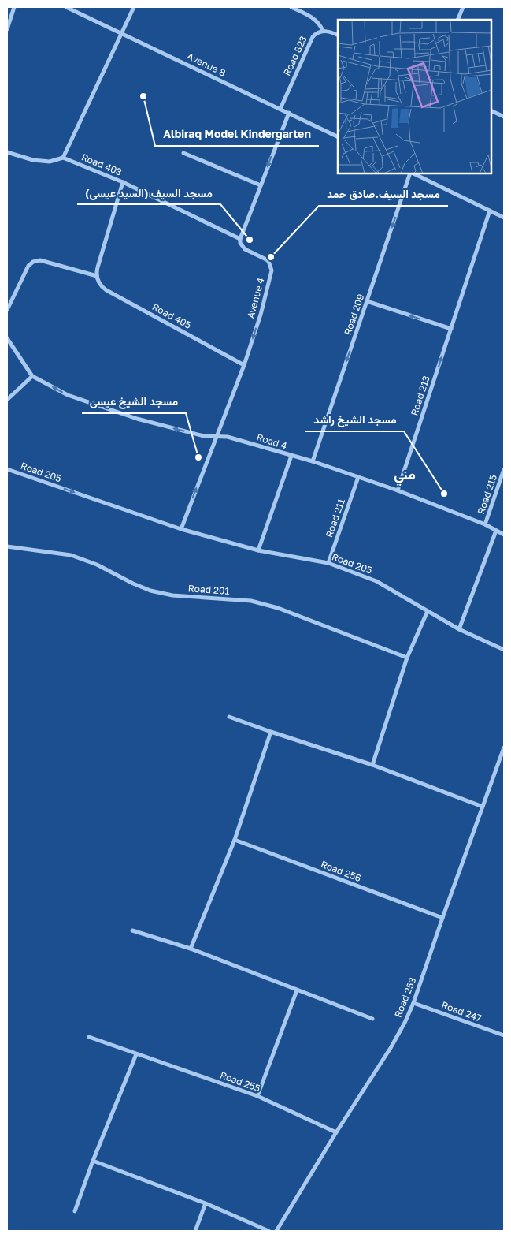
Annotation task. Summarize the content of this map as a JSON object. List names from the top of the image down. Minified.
{"streets":{"street":["Road 823","Avenue 8","Road 403","Avenue 4","Road 209","Road 405","Road 213","Road 4","Road 205","Road 215","Road 211","Road 201","Road 256","Road 253","Road 247","Road 255"]},"crossings":[["Road 823","Avenue 8"],["Road 403","Avenue 4"],["Avenue 4","Road 405"],["Avenue 4","Road 4"],["Road 209","Road 4"],["Road 213","Road 4"],["Road 4","Road 215"],["Road 4","Road 211"],["Road 205","Road 211"],["Road 256","Road 253"],["Road 253","Road 247"],["Road 253","Road 255"]],"one_way":["Avenue 4","Road 209","Road 213","Road 4"],"districts":["مني"],"places":["Albiraq Model Kindergarten","مسجد السيف (السيد عيسى)","مسجد السيف.صادق حمد","مسجد الشيخ عيسى","مسجد الشيخ راشد"]}
